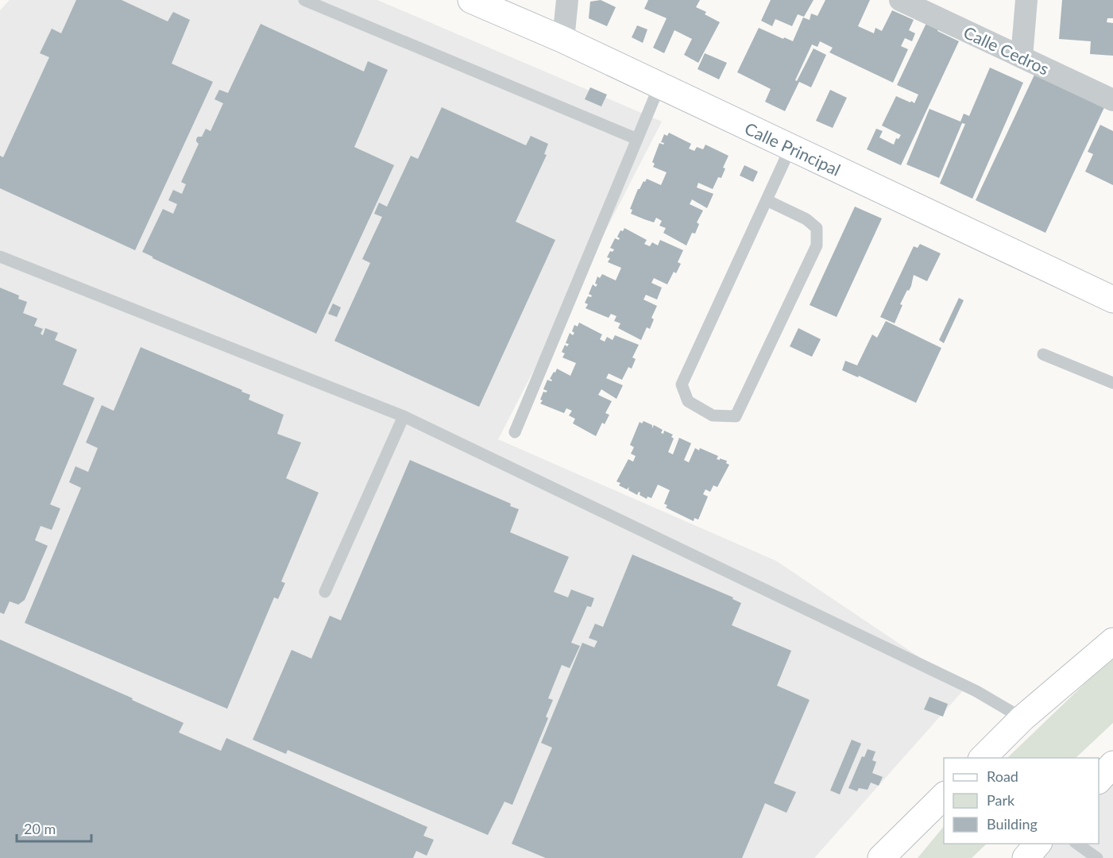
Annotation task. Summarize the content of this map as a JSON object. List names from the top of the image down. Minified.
{"streets":{"street":["Calle Cedros","Calle Principal"]},"legend":["Road","Park","Building"],"scale_bar":"20 m"}
